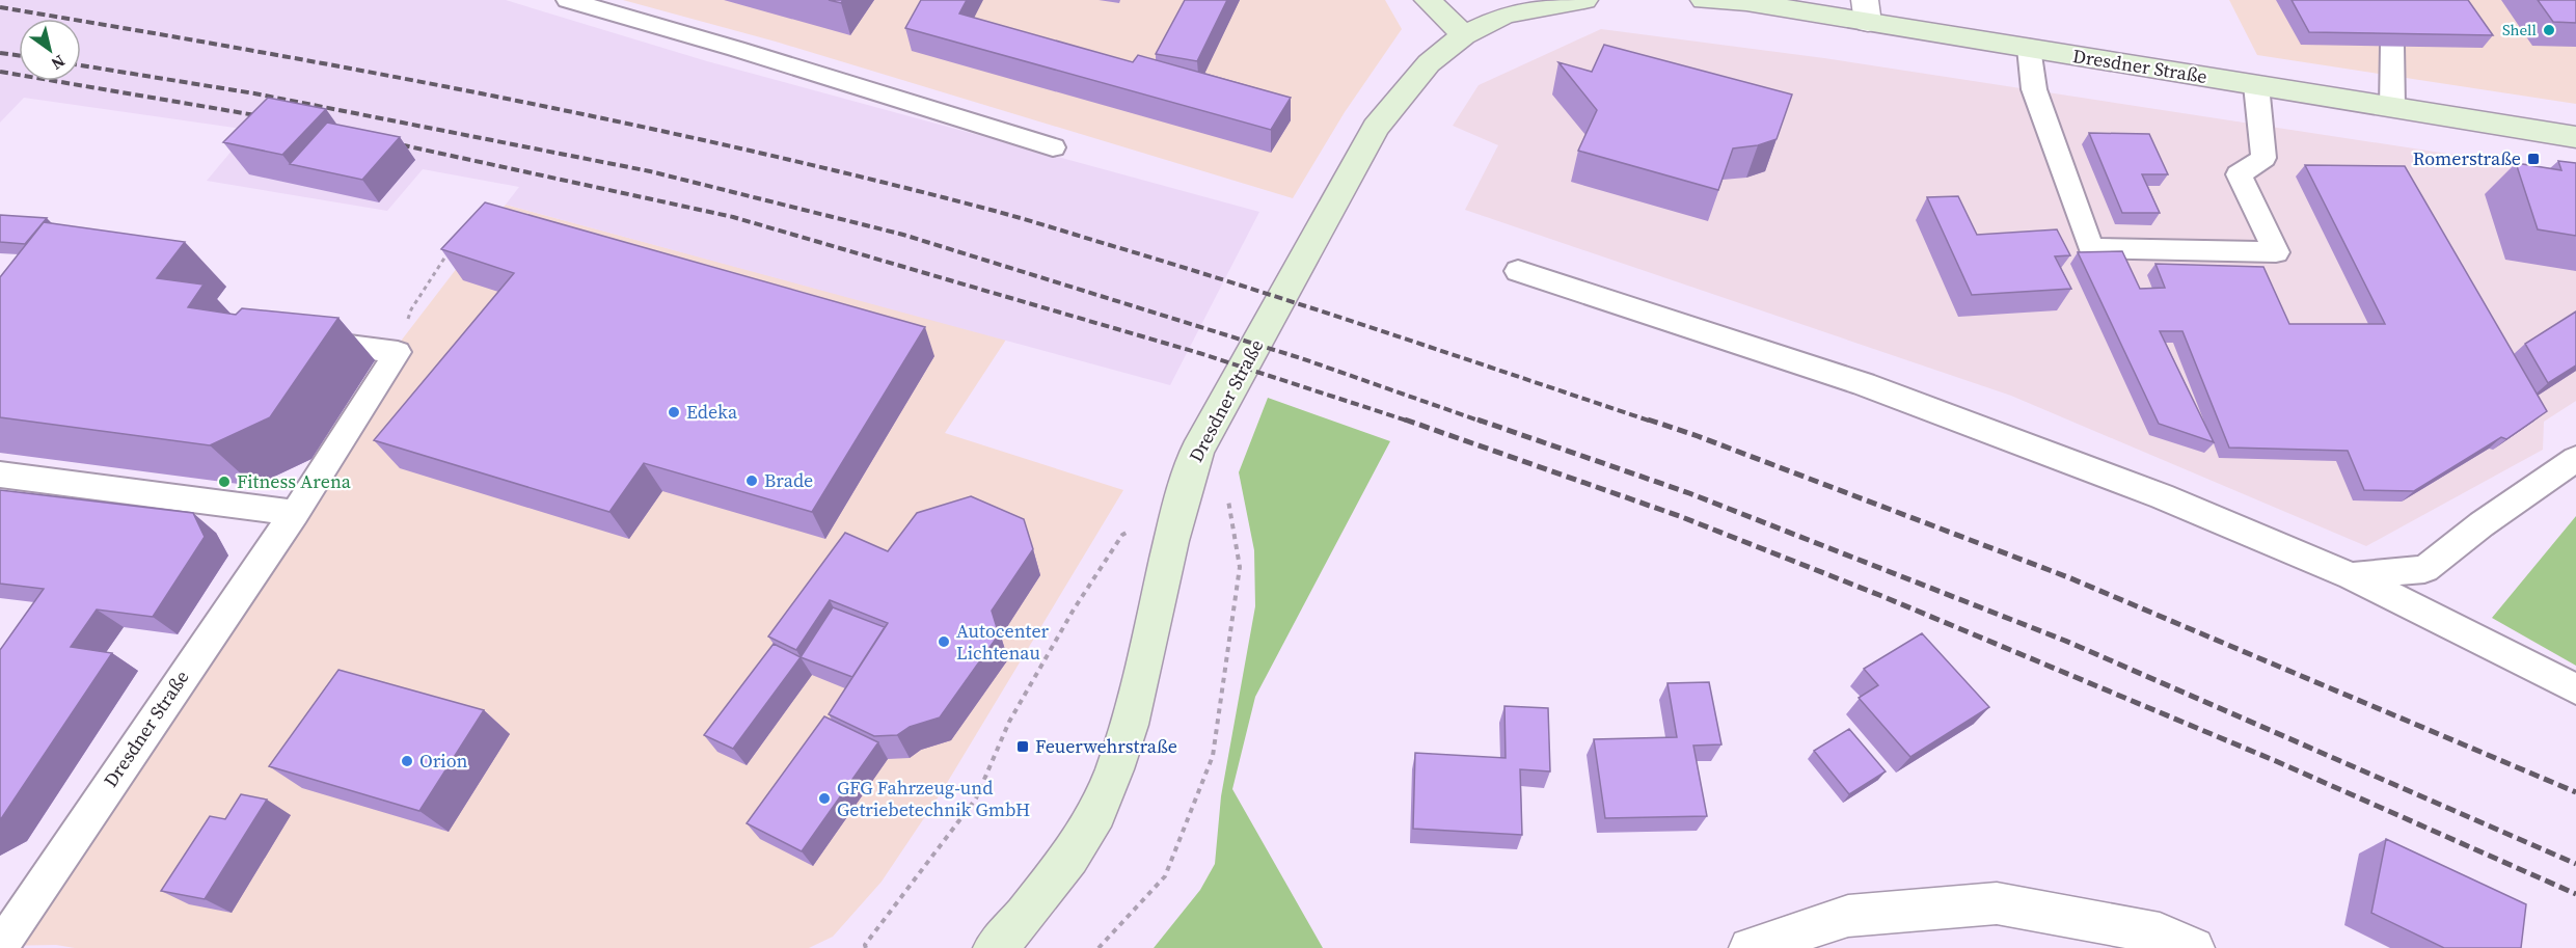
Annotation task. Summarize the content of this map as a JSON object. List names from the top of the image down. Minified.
{"streets":{"main road":["Dresdner Straße"]},"places":{"other":["Shell","Edeka","Brade","Fitness Arena","Autocenter Lichtenau","Orion","GFG Fahrzeug-und Getriebetechnik GmbH"],"transit":["Romerstraße","Feuerwehrstraße"]},"north":"bottom right"}
